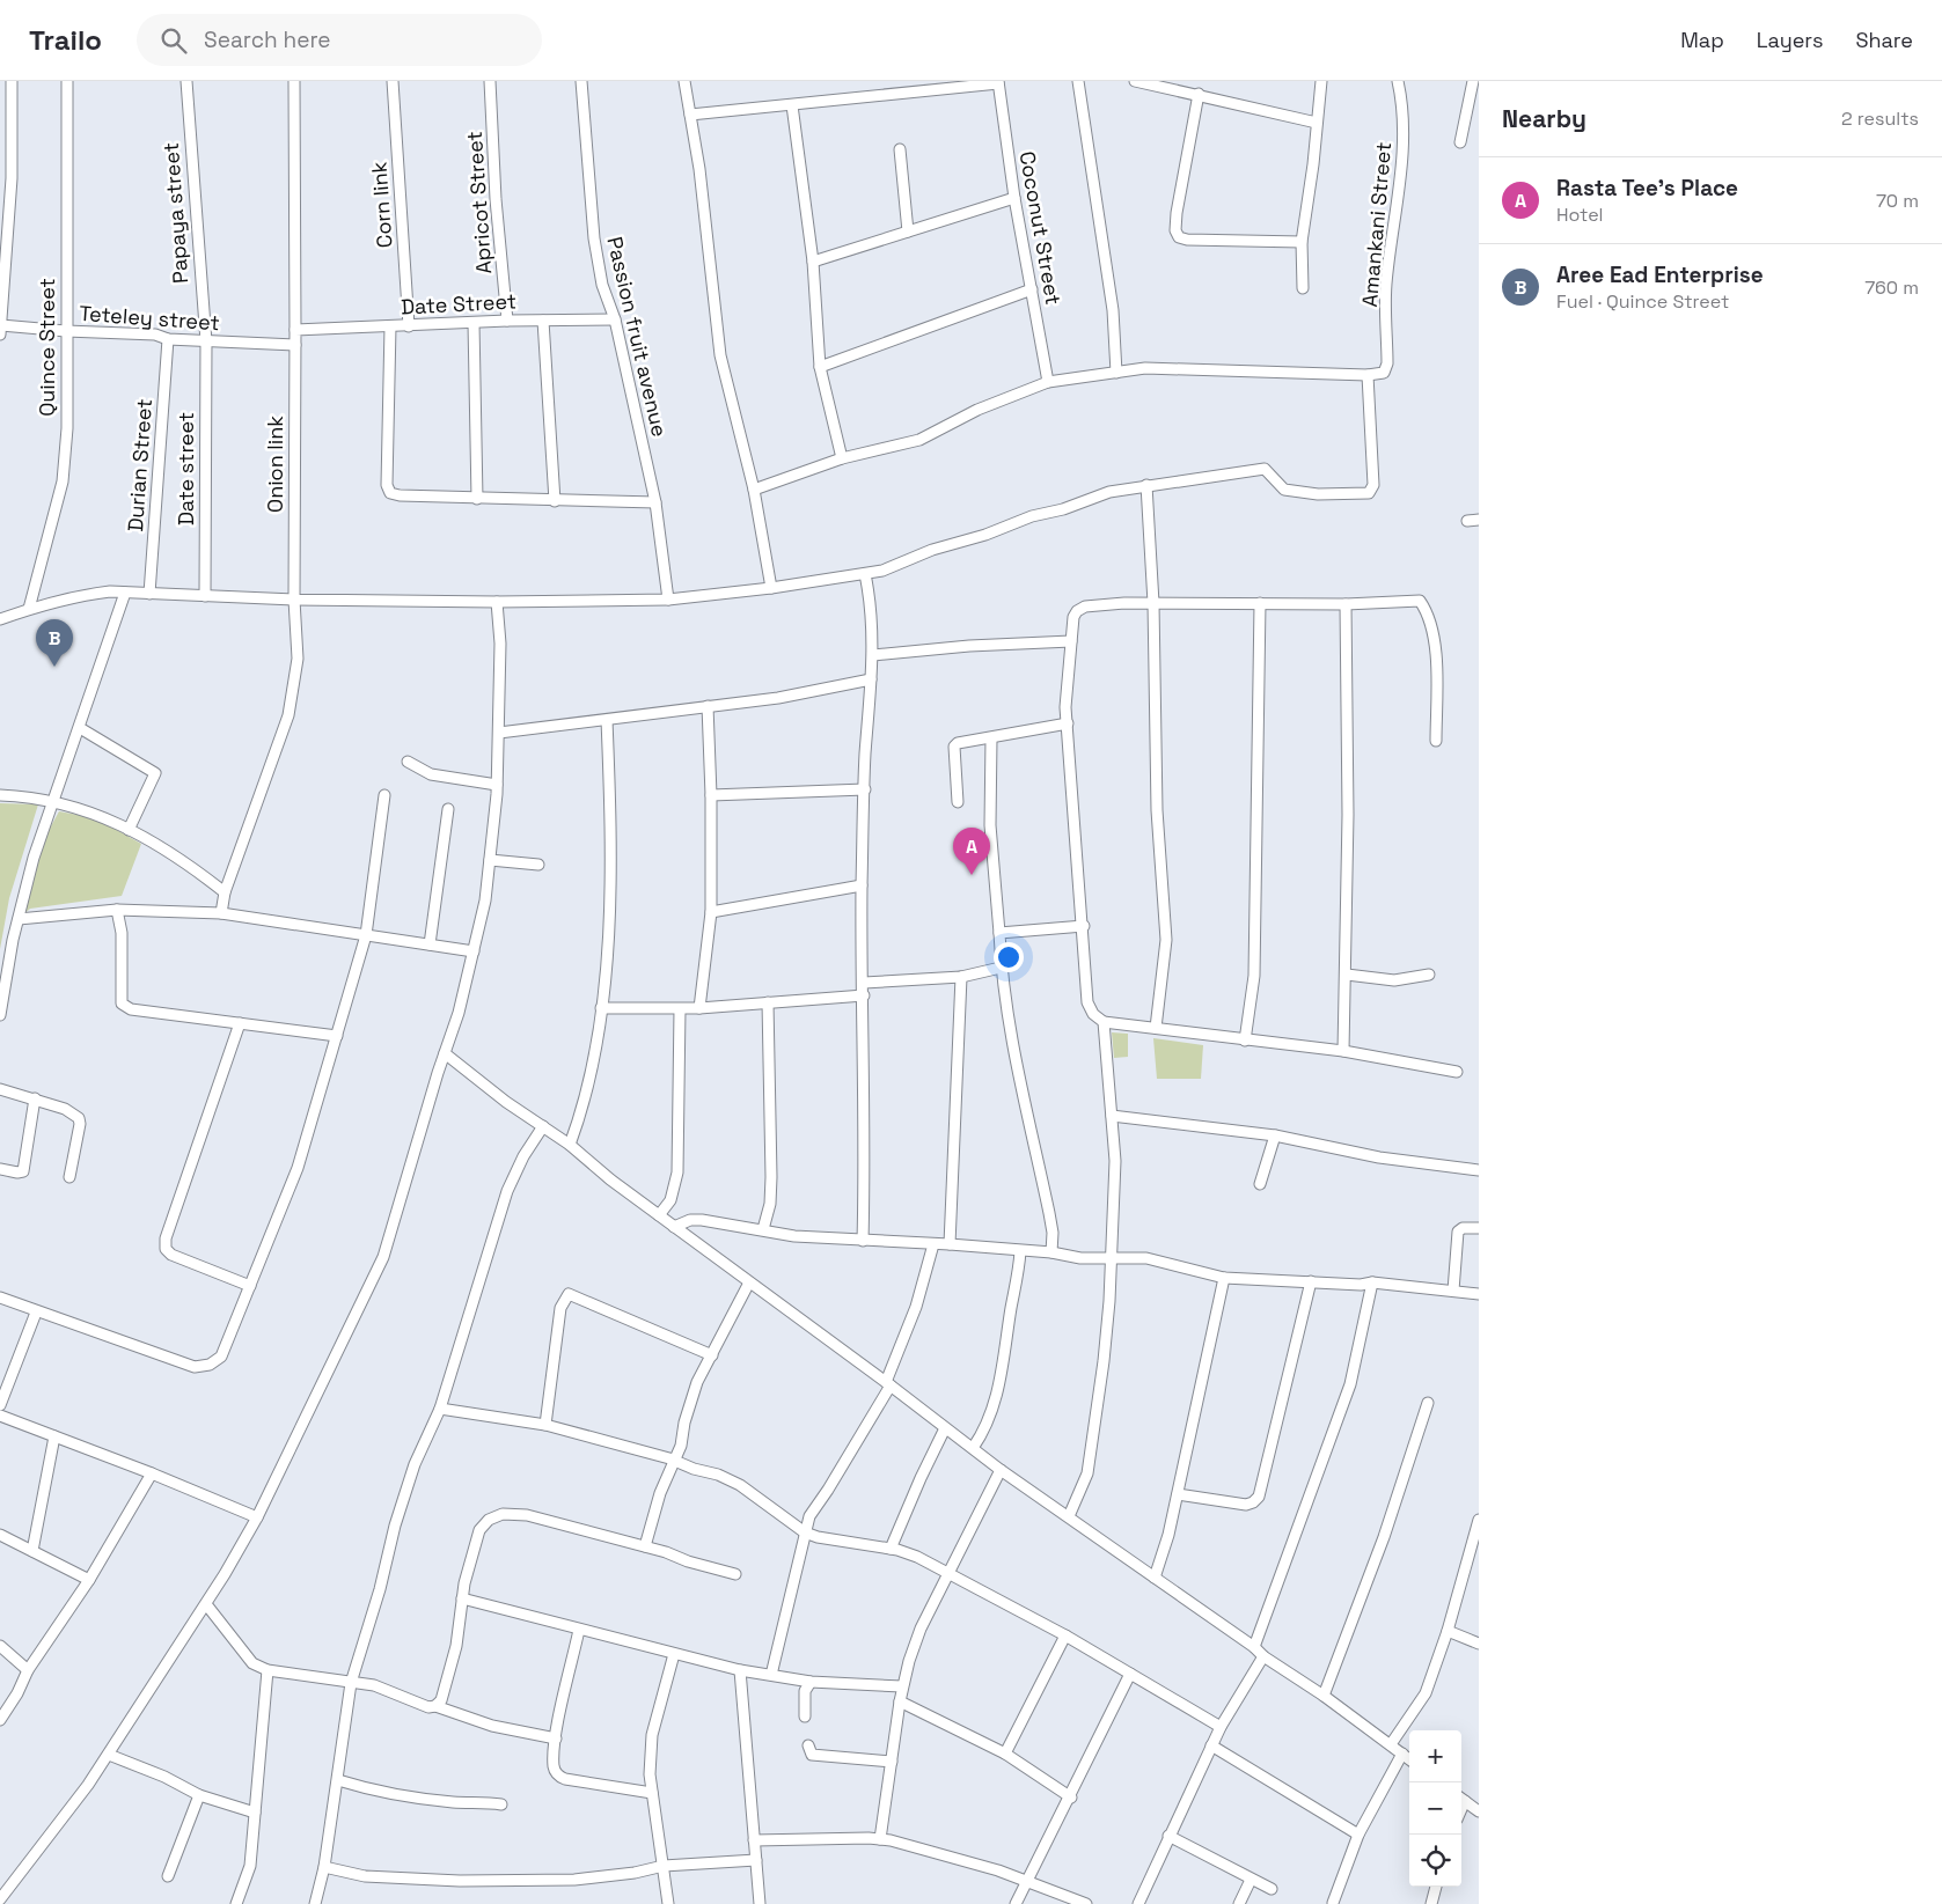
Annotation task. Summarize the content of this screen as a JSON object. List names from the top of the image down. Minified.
{"streets":{"street":["Apricot Street","Corn link","Papaya street","Amankani Street","Coconut Street","Date Street","Teteley street","Passion fruit avenue","Quince Street","Onion link","Durian Street","Date street"]},"crossings":[["Apricot Street","Date Street"],["Corn link","Date Street"],["Papaya street","Teteley street"],["Papaya street","Date street"],["Date Street","Passion fruit avenue"],["Date Street","Onion link"],["Teteley street","Quince Street"],["Teteley street","Onion link"],["Teteley street","Durian Street"],["Teteley street","Date street"]],"page":{"header":"Trailo","search":"Search here","nav":["Map","Layers","Share"],"heading":["Nearby","2 results"],"list":[{"mark":"A","name":"Rasta Tee’s Place","note":"Hotel","value":"70 m"},{"mark":"B","name":"Aree Ead Enterprise","note":"Fuel · Quince Street","value":"760 m"}],"pins":["B","A"],"map_buttons":["+","−"]}}
